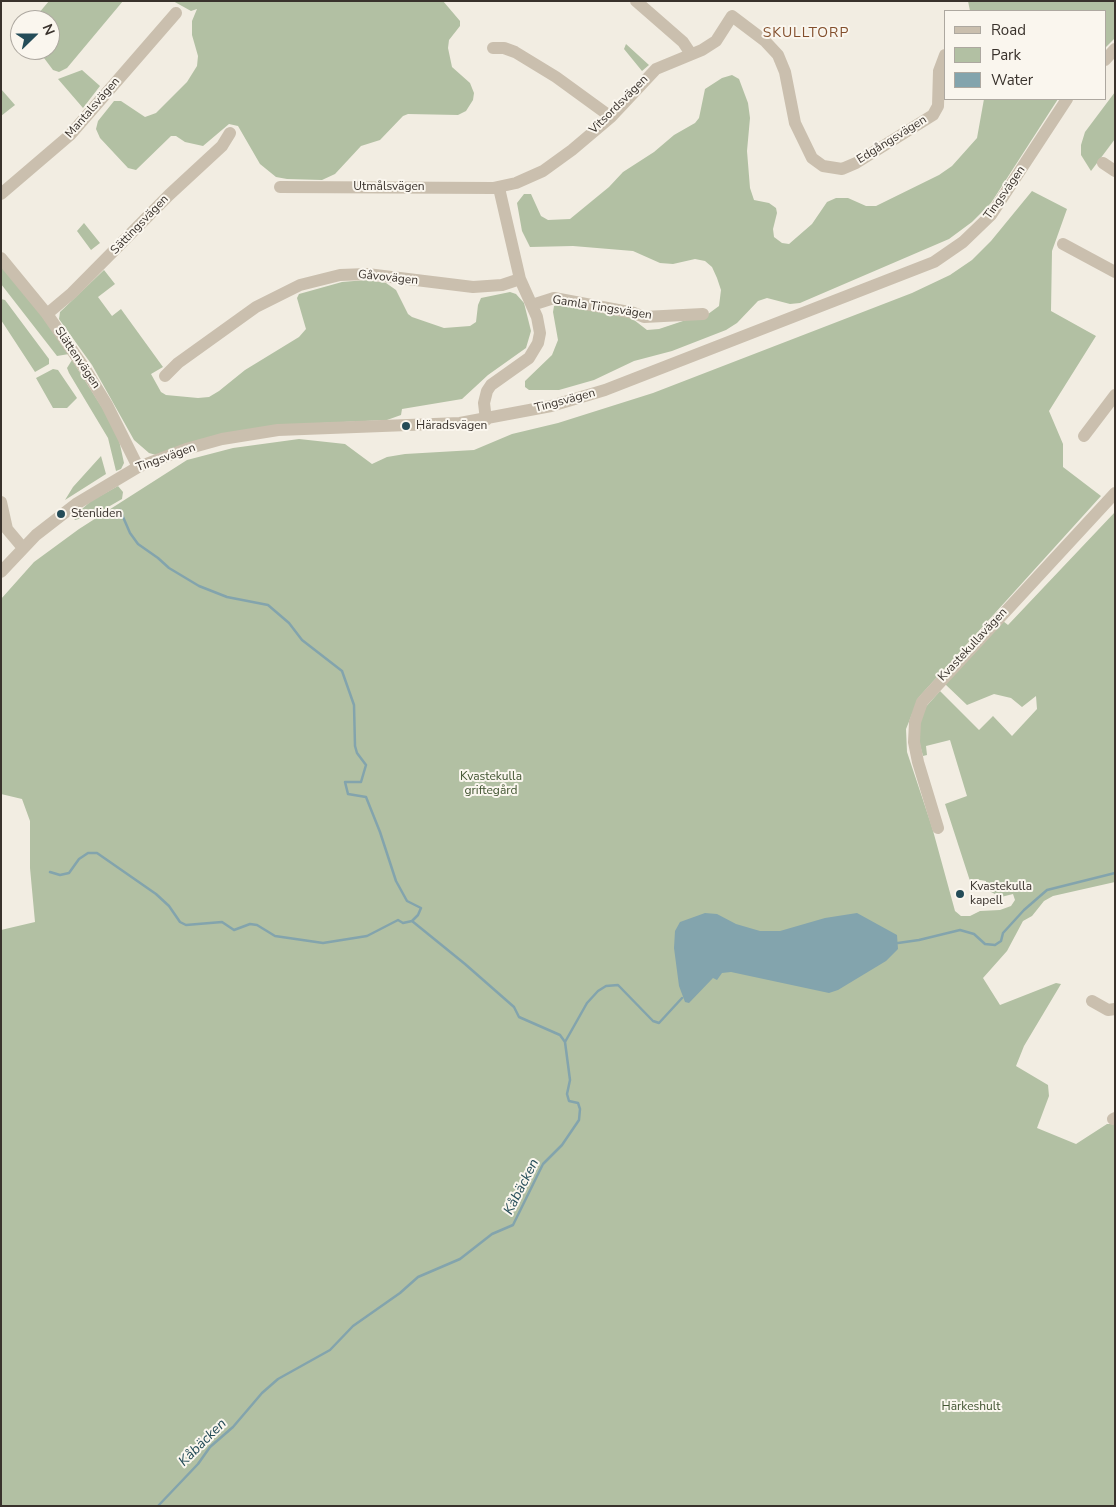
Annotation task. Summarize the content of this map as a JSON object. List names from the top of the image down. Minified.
{"streets":{"street":["Vitsordsvägen","Mantalsvägen","Edgångsvägen","Utmålsvägen","Tingsvägen","Sättingsvägen","Gåvovägen","Gamla Tingsvägen","Slättenvägen","Kvastekullavägen"]},"crossings":[["Vitsordsvägen","Edgångsvägen"],["Vitsordsvägen","Utmålsvägen"],["Tingsvägen","Slättenvägen"],["Sättingsvägen","Slättenvägen"]],"districts":["SKULLTORP"],"water":["Kåbäcken"],"parks":["Kvastekulla griftegård","Härkeshult"],"places":["Häradsvägen","Stenliden","Kvastekulla kapell"],"legend":["Road","Park","Water"],"north":"right"}
